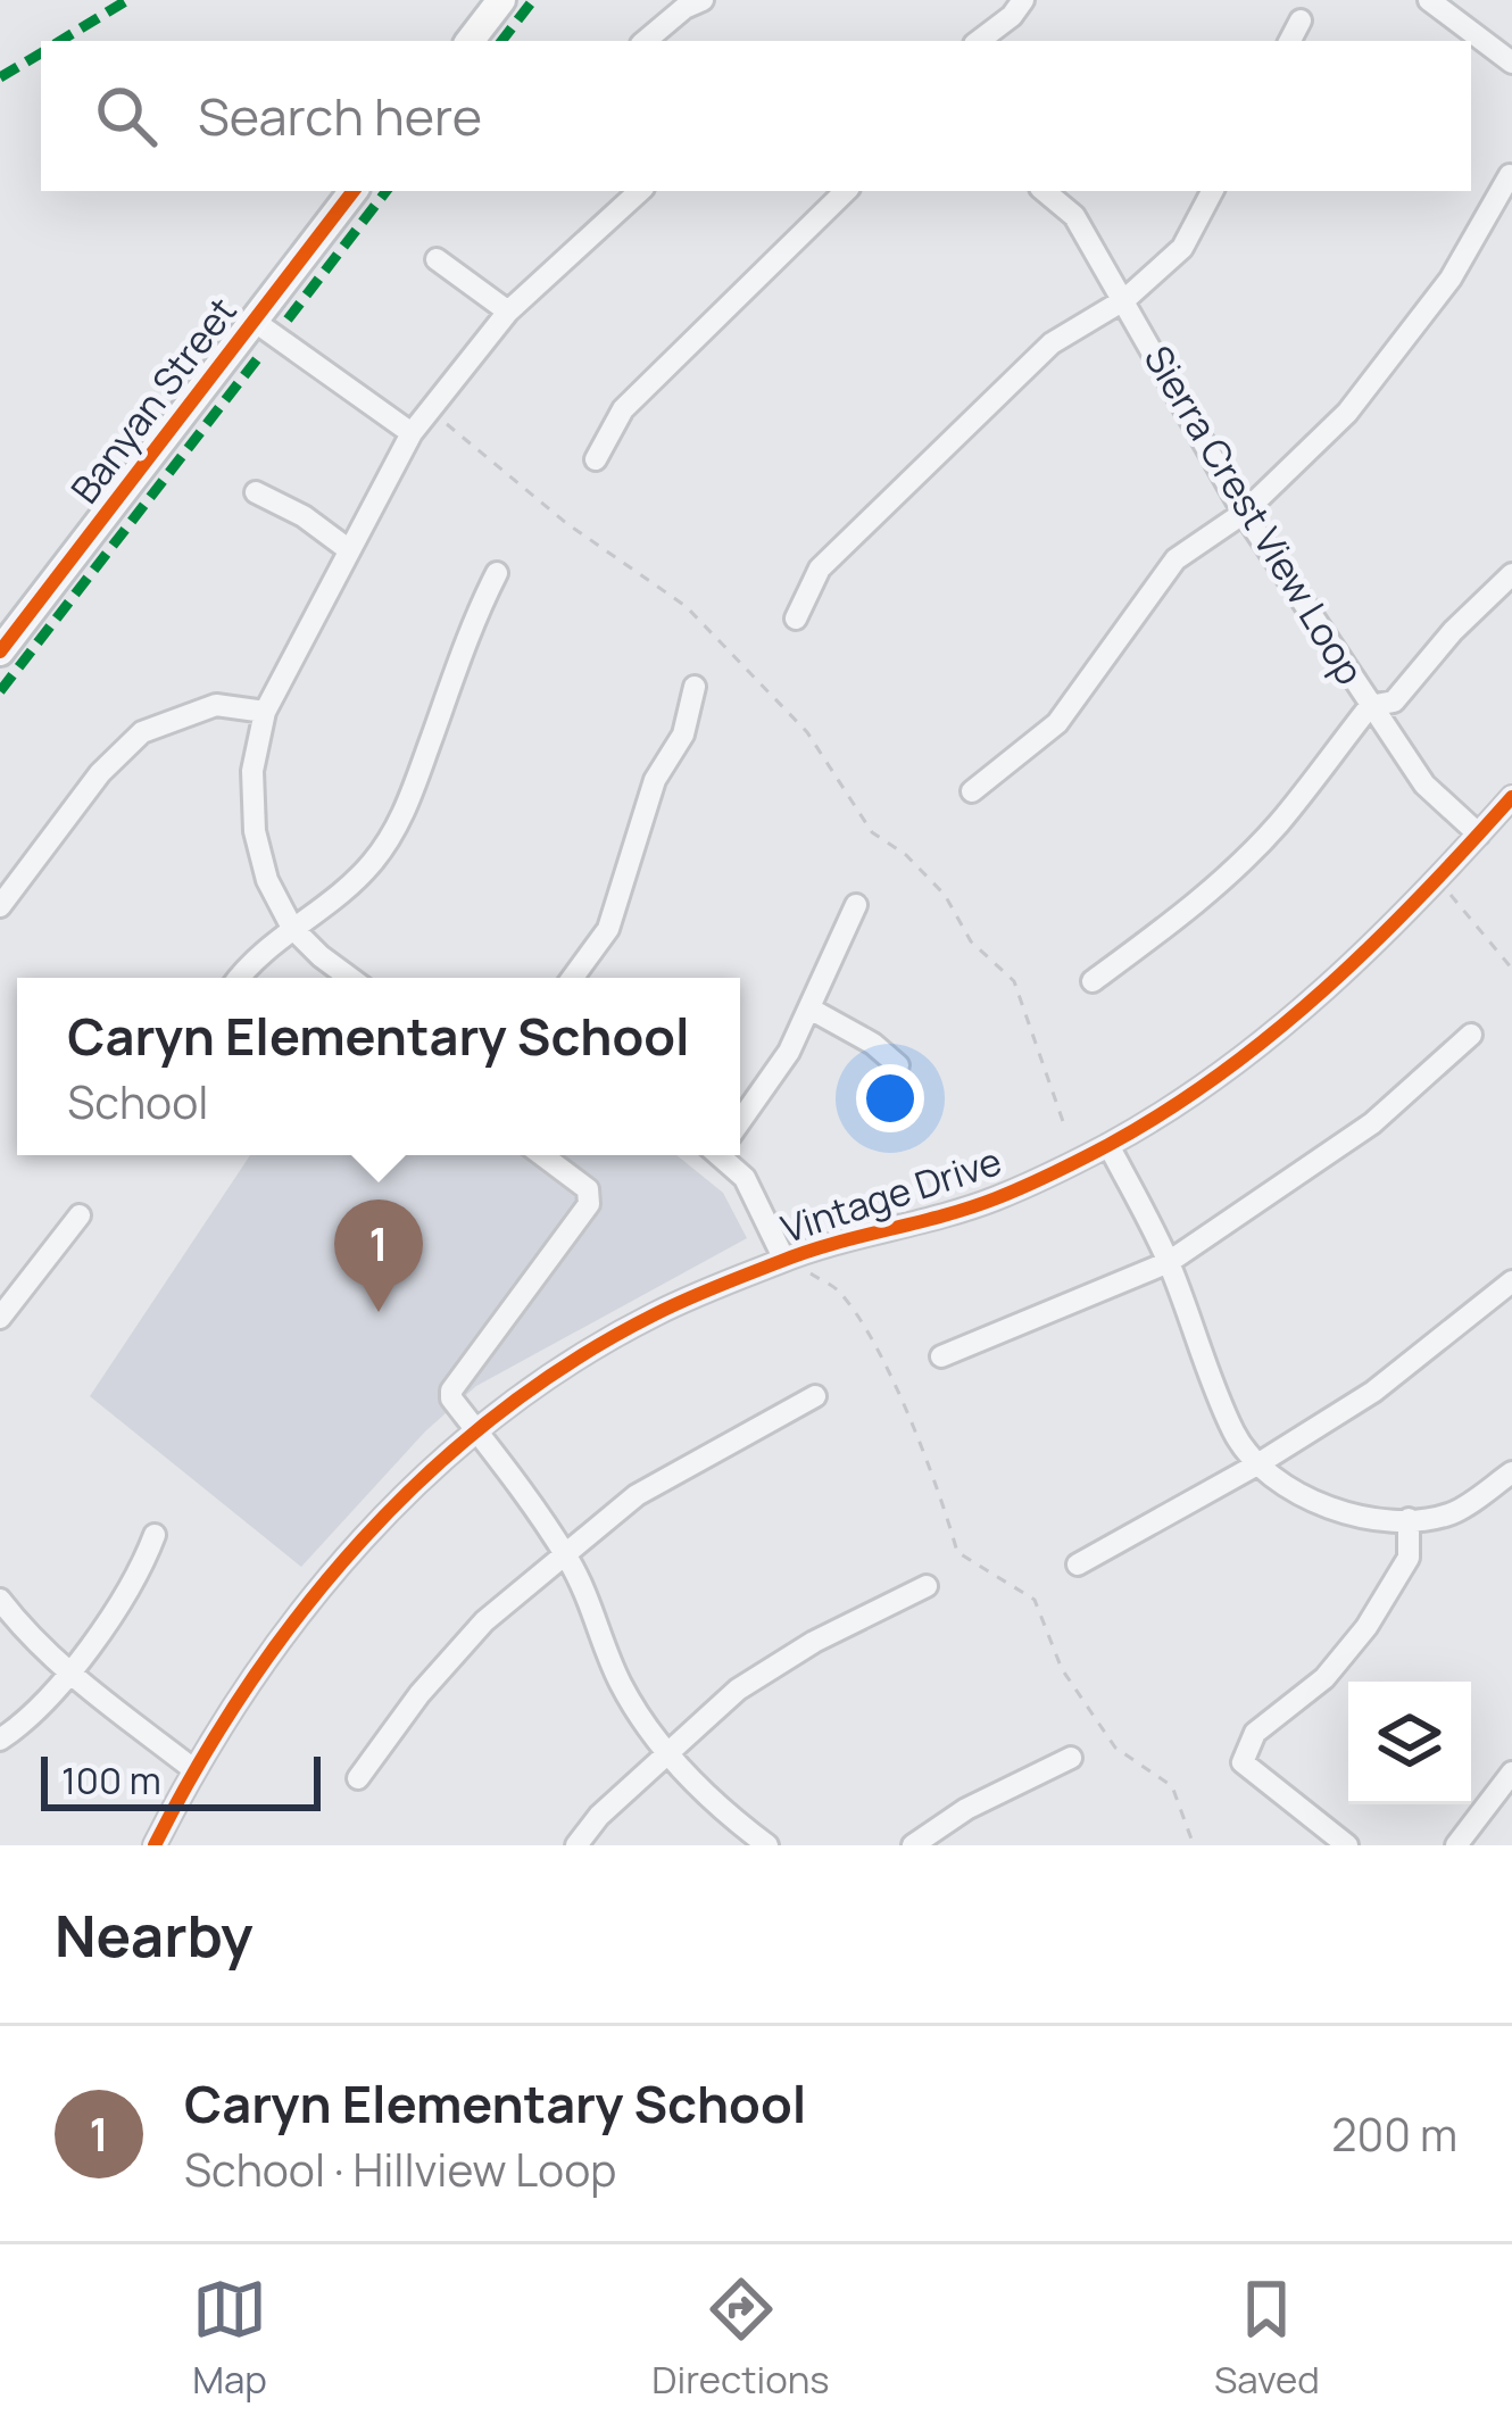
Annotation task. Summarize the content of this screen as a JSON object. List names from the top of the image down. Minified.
{"streets":{"main road":["Banyan Street"],"street":["Sierra Crest View Loop","Vintage Drive"]},"crossings":[["Sierra Crest View Loop","Vintage Drive"]],"scale_bar":"100 m","page":{"search":"Search here","popup":["Caryn Elementary School","School"],"pins":"1","scale":"100 m","heading":"Nearby","list":[{"mark":"1","name":"Caryn Elementary School","note":"School · Hillview Loop","value":"200 m"}],"nav":["Map","Directions","Saved"]}}
